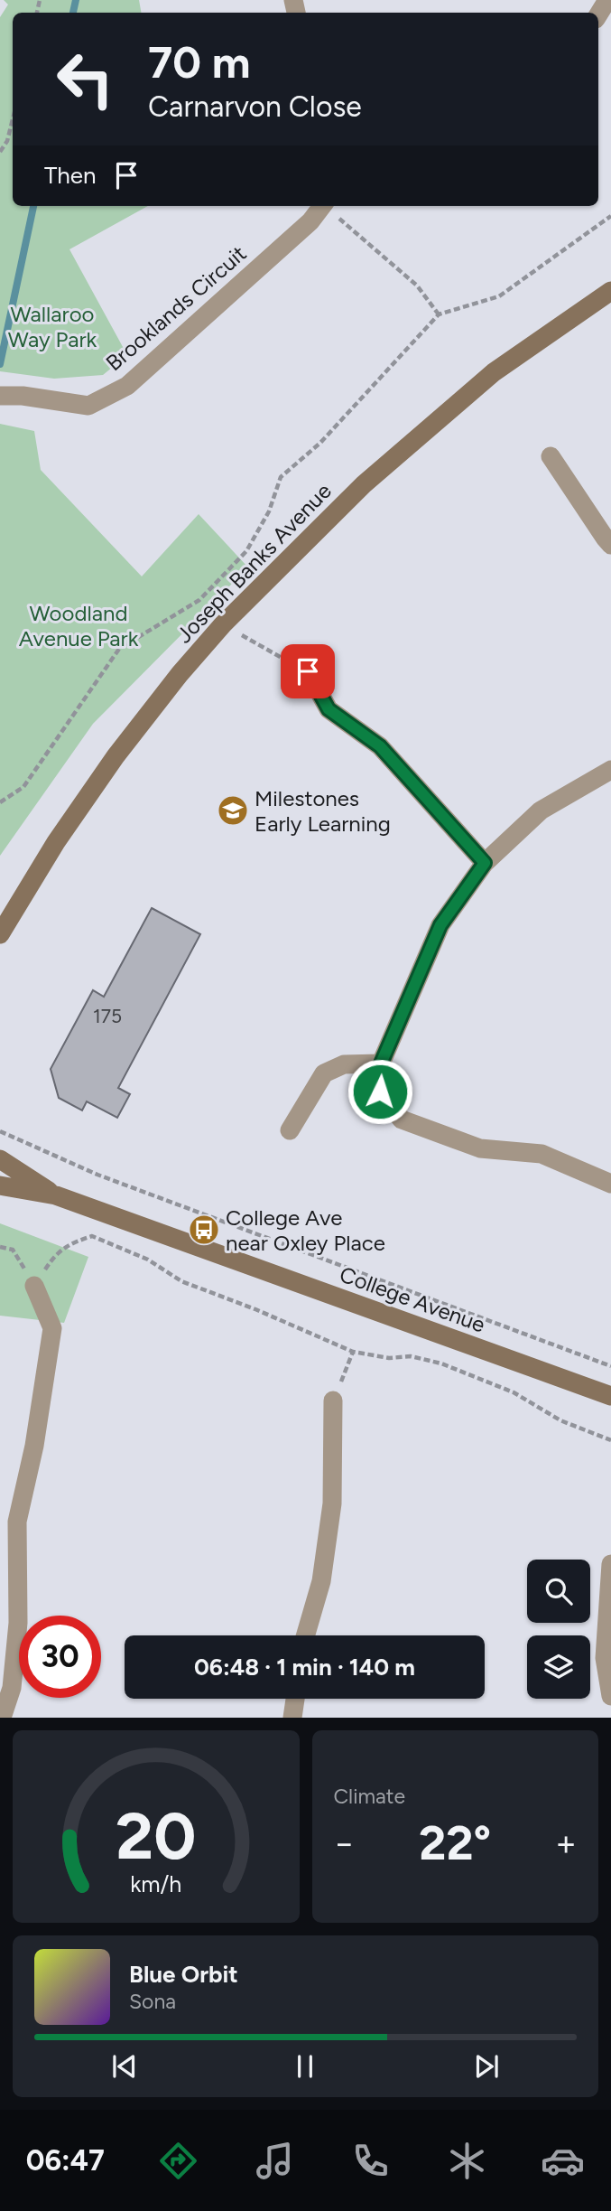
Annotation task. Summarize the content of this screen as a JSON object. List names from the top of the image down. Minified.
{"streets":{"street":["Brooklands Circuit","Joseph Banks Avenue","College Avenue"]},"parks":["Wallaroo Way Park","Woodland Avenue Park"],"places":{"school or university":["Milestones Early Learning"],"bus stop":["College Ave near Oxley Place"]},"house_numbers":["175"],"page":{"turn":["70 m","Carnarvon Close"],"then":"Then","limit":"30","trip":"06:48 · 1 min · 140 m","tile":"Climate","heat":["−","22°","+"],"song":["Blue Orbit","Sona"],"tabs":"06:47","gauge":["20","km/h"]}}
